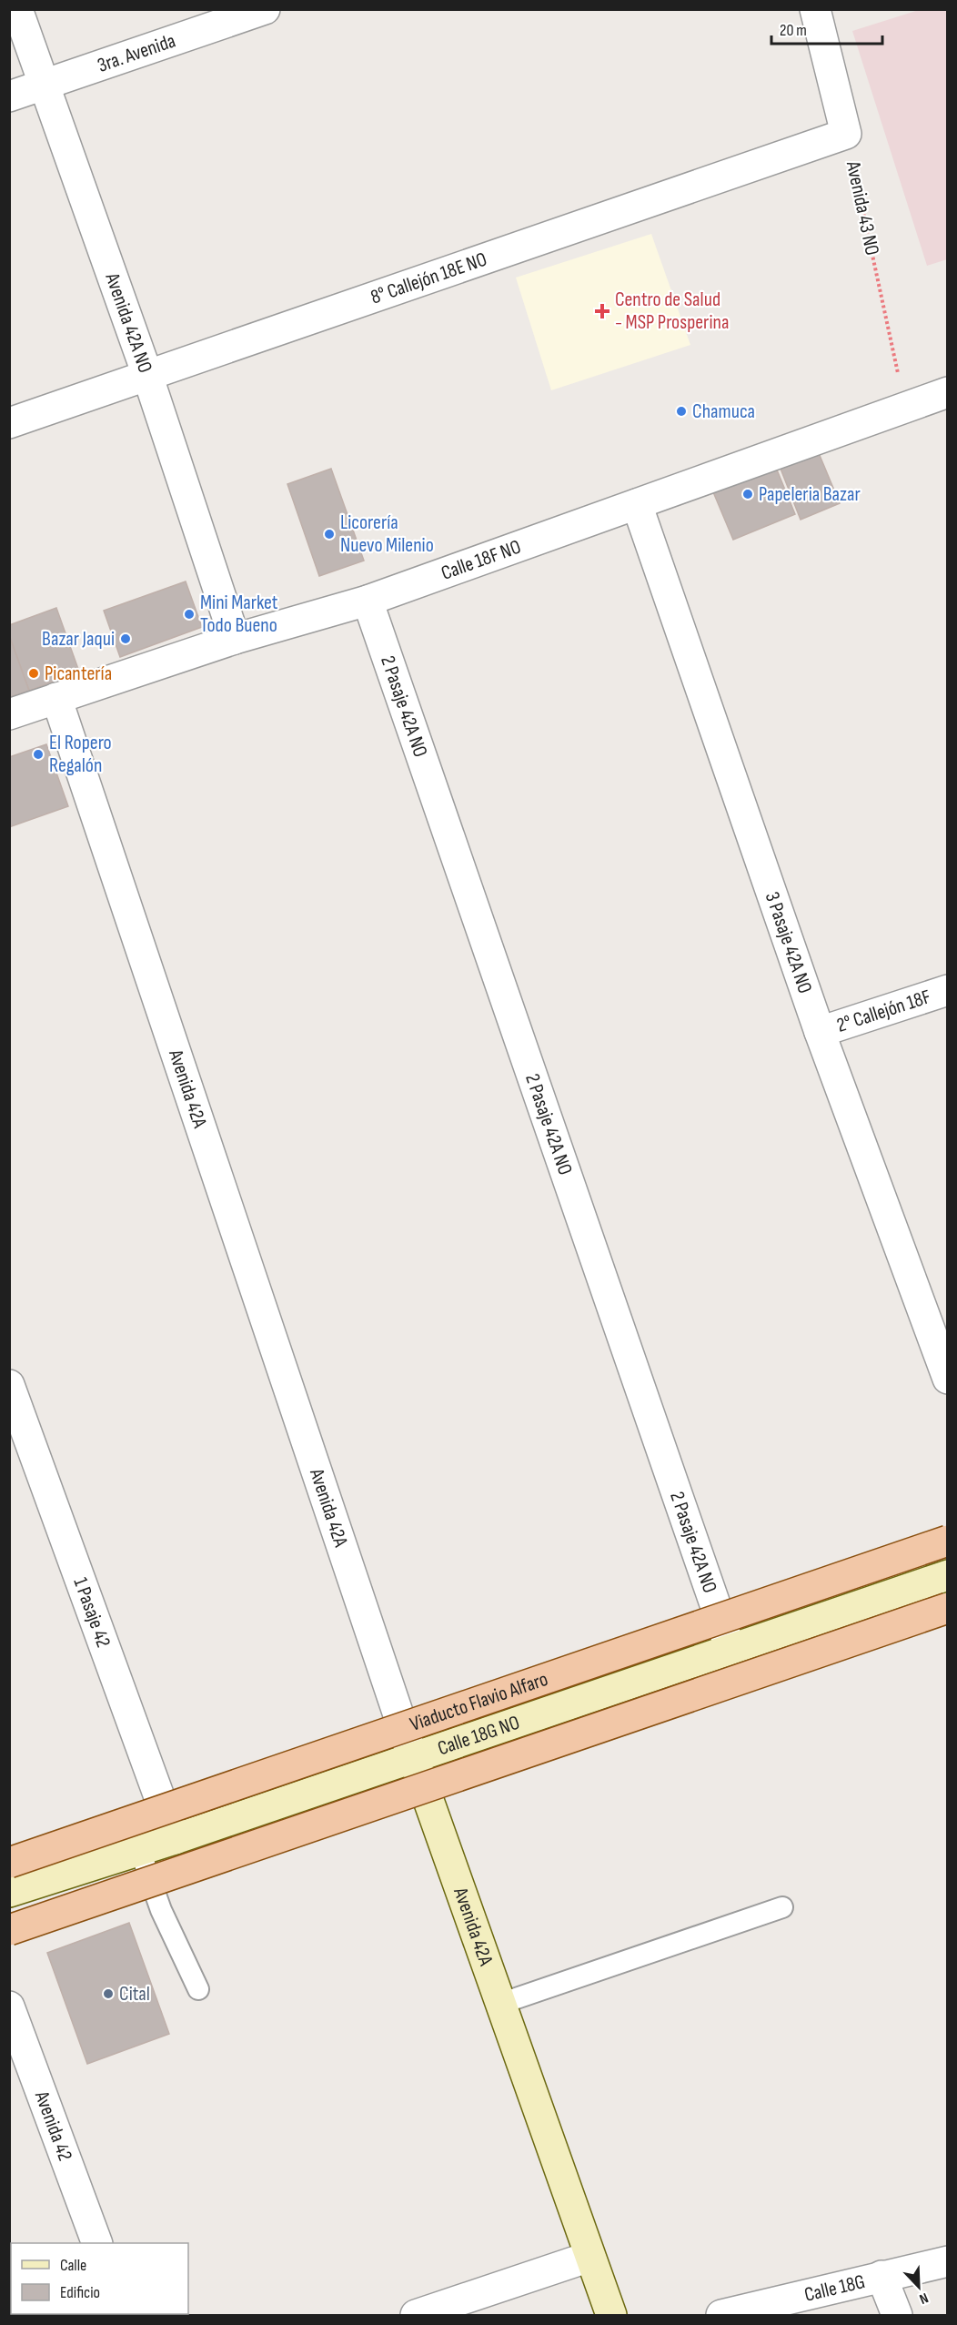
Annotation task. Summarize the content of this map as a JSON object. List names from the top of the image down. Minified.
{"streets":{"main road":["Viaducto Flavio Alfaro"],"street":["3ra. Avenida","Avenida 43 NO","8° Callejón 18E NO","Avenida 42A NO","Calle 18F NO","2 Pasaje 42A NO","3 Pasaje 42A NO","2° Callejón 18F","Avenida 42A","1 Pasaje 42","Calle 18G NO","Avenida 42","Calle 18G"]},"crossings":[["3ra. Avenida","Avenida 42A NO"],["Avenida 43 NO","8° Callejón 18E NO"],["Avenida 43 NO","Calle 18F NO"],["8° Callejón 18E NO","Avenida 42A NO"],["Avenida 42A NO","Calle 18F NO"],["Calle 18F NO","2 Pasaje 42A NO"],["Calle 18F NO","3 Pasaje 42A NO"],["Calle 18F NO","Avenida 42A"],["2 Pasaje 42A NO","Calle 18G NO"],["3 Pasaje 42A NO","2° Callejón 18F"],["Avenida 42A","Calle 18G NO"],["1 Pasaje 42","Calle 18G NO"]],"places":{"health":["Centro de Salud - MSP Prosperina"],"other":["Chamuca","Papeleria Bazar","Licorería Nuevo Milenio","Mini Market Todo Bueno","Bazar Jaqui","Picantería","El Ropero Regalón","Cital"]},"legend":["Calle","Edificio"],"scale_bar":"20 m","north":"bottom right"}
